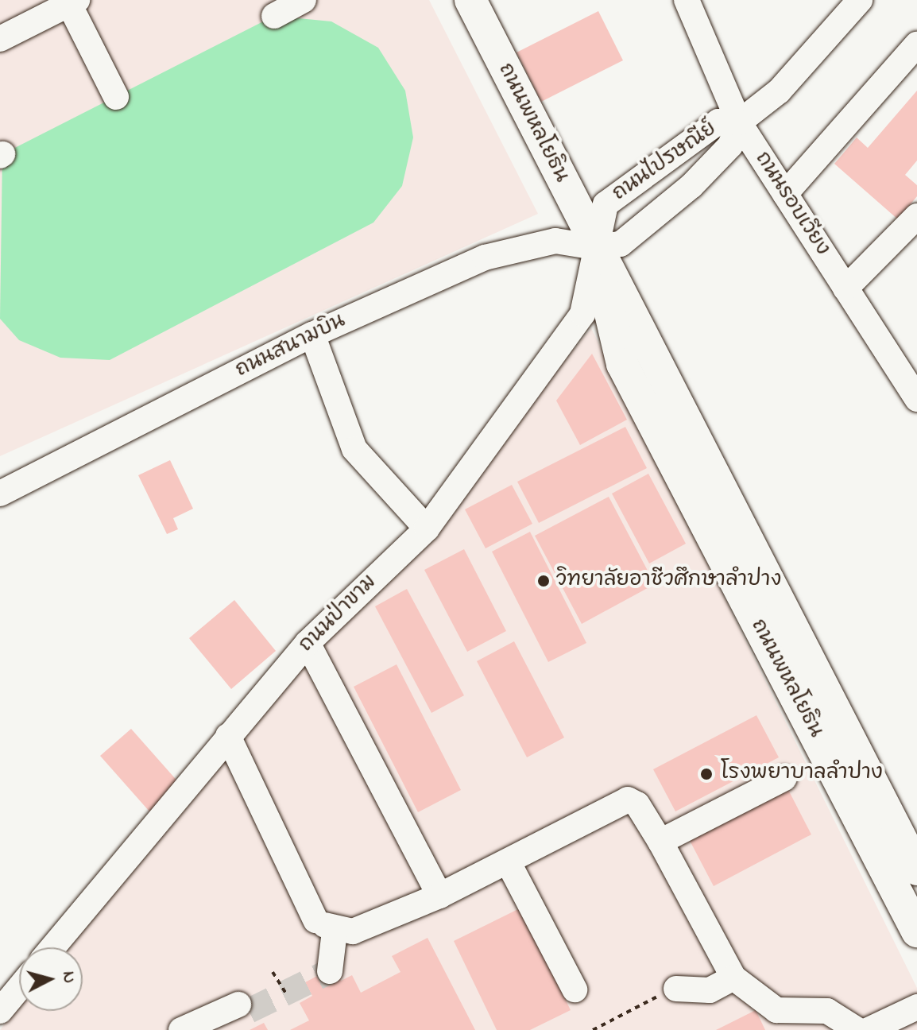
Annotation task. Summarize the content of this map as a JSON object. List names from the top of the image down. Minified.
{"streets":{"main road":["ถนนพหลโยธิน"],"street":["ถนนไปรษณีย์","ถนนรอบเวียง","ถนนสนามบิน","ถนนป่าขาม"]},"crossings":[["ถนนพหลโยธิน","ถนนไปรษณีย์"],["ถนนพหลโยธิน","ถนนสนามบิน"],["ถนนพหลโยธิน","ถนนป่าขาม"],["ถนนไปรษณีย์","ถนนรอบเวียง"],["ถนนไปรษณีย์","ถนนสนามบิน"],["ถนนไปรษณีย์","ถนนป่าขาม"],["ถนนสนามบิน","ถนนป่าขาม"]],"places":["วิทยาลัยอาชีวศึกษาลำปาง","โรงพยาบาลลำปาง"],"north":"right"}
